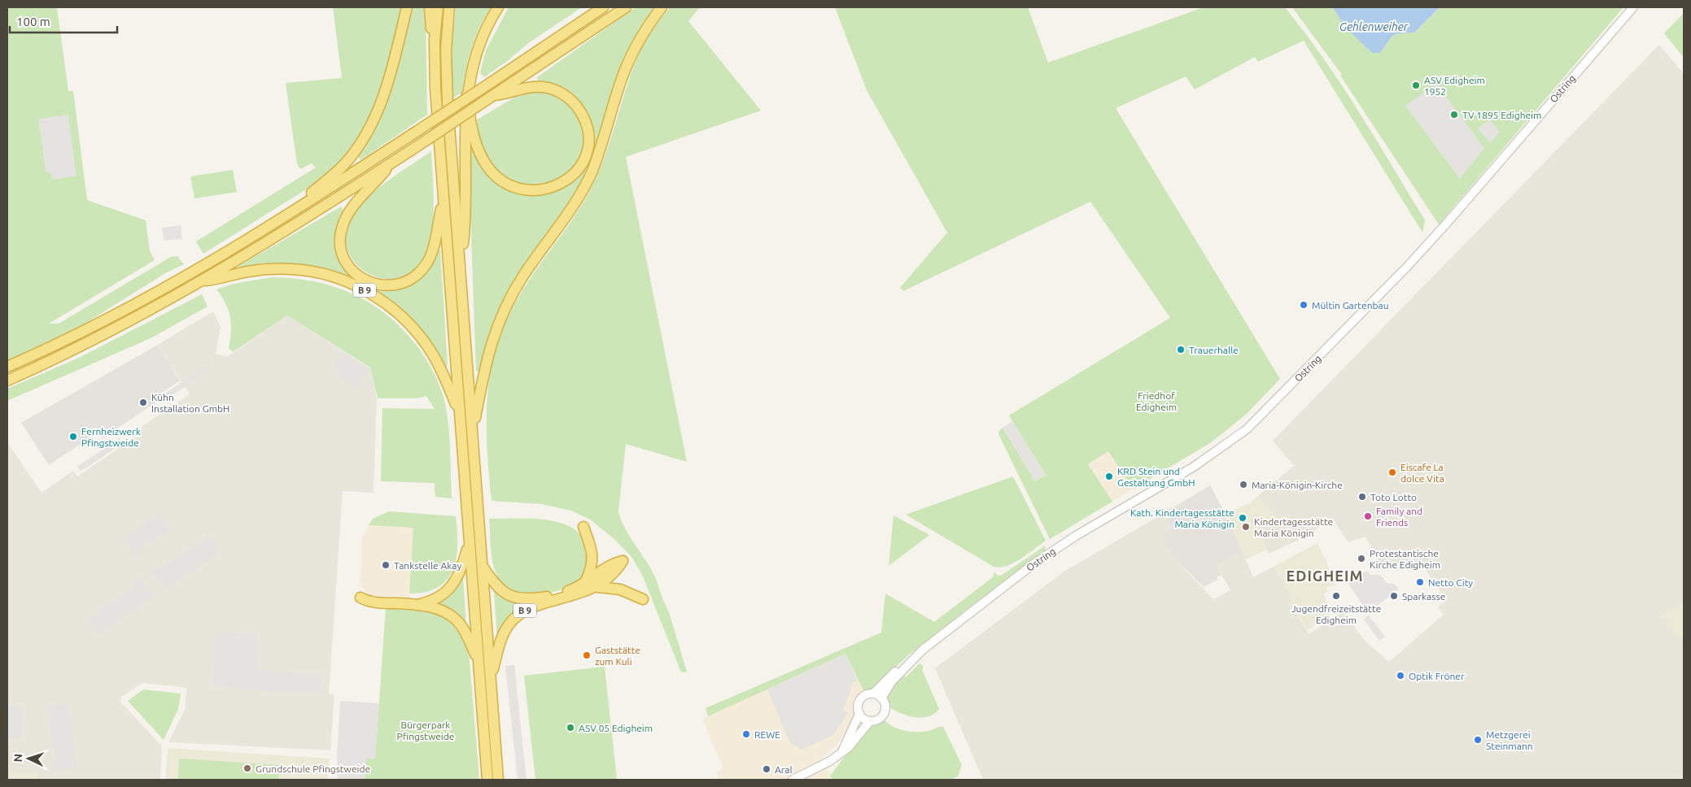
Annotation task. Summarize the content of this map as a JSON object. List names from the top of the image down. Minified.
{"streets":{"highway":["B 9"],"street":["Ostring"]},"districts":["EDIGHEIM"],"water":["Gehlenweiher"],"parks":["Friedhof Edigheim","Bürgerpark Pfingstweide"],"places":["ASV Edigheim 1952","TV 1895 Edigheim","Mültin Gartenbau","Trauerhalle","Kühn Installation GmbH","Fernheizwerk Pfingstweide","Eiscafe La dolce Vita","KRD Stein und Gestaltung GmbH","Maria-Königin-Kirche","Toto Lotto","Family and Friends","Kath. Kindertagesstätte Maria Königin","Kindertagesstätte Maria Königin","Protestantische Kirche Edigheim","Tankstelle Akay","Netto City","Jugendfreizeitstätte Edigheim","Sparkasse","Gaststätte zum Kuli","Optik Fröner","ASV 05 Edigheim","REWE","Metzgerei Steinmann","Grundschule Pfingstweide","Aral"],"scale_bar":"100 m","north":"left"}
